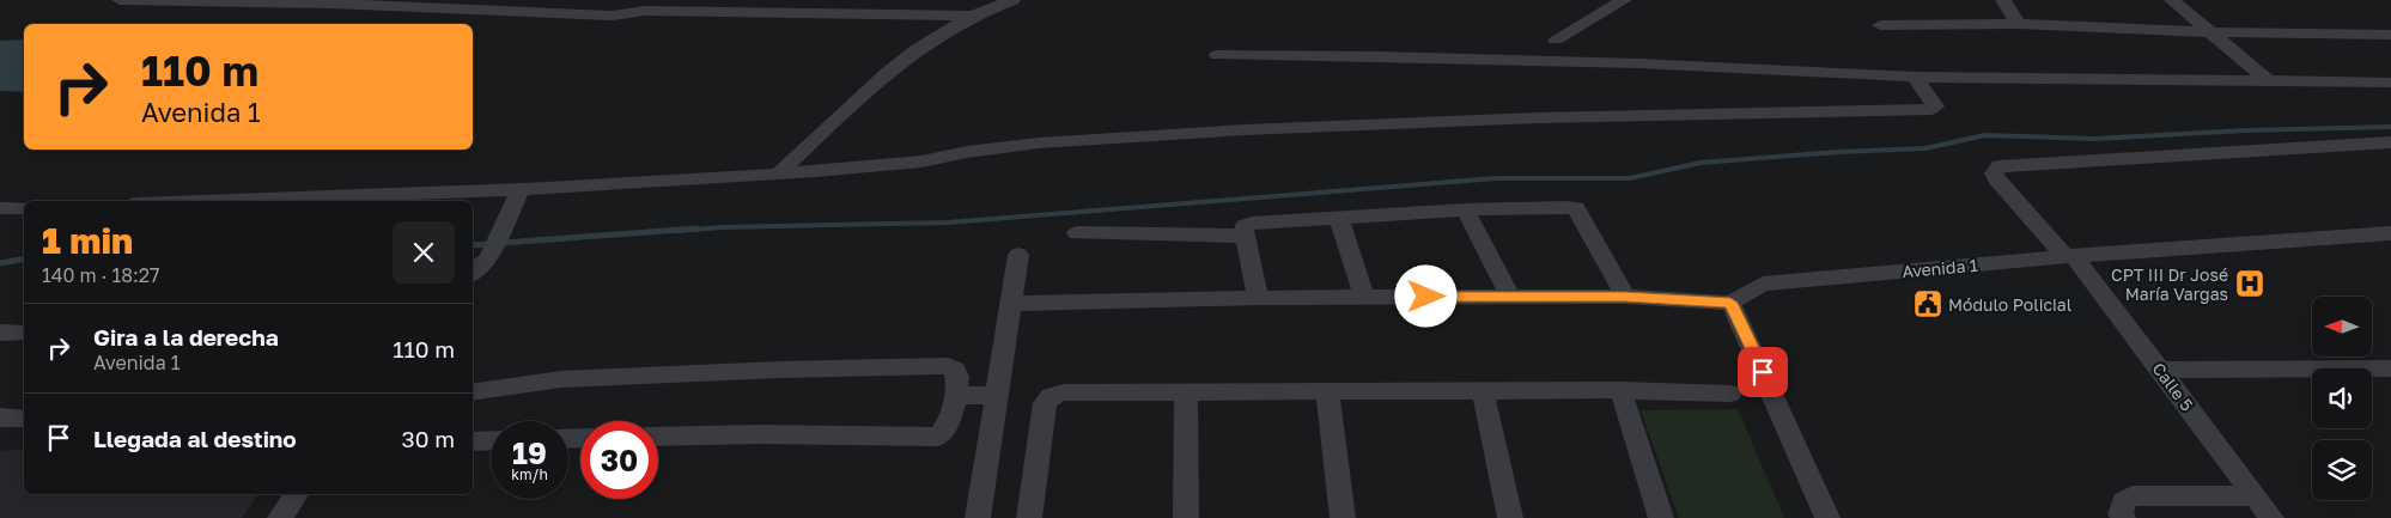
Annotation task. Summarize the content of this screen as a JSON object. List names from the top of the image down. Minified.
{"streets":{"street":["Avenida 1","Calle 5"]},"crossings":[["Avenida 1","Calle 5"]],"places":{"hospital":["CPT III Dr José María Vargas"],"public building":["Módulo Policial"]},"north":"left","page":{"turn":["110 m","Avenida 1"],"heading":["1 min","140 m · 18:27"],"list":[{"name":"Gira a la derecha","note":"Avenida 1","value":"110 m"},{"name":"Llegada al destino","value":"30 m"}],"speed":"19 km/h","limit":"30"}}
